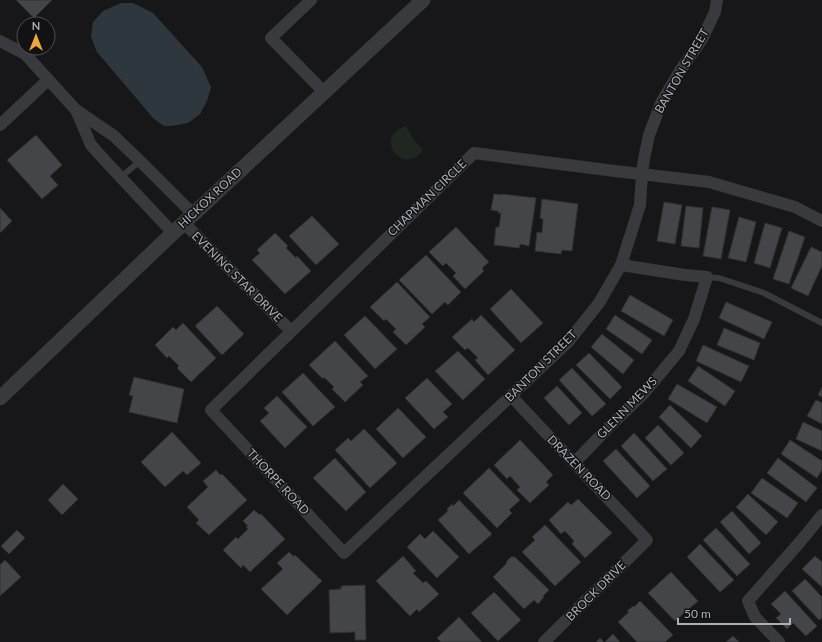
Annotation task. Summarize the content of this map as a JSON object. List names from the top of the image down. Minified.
{"streets":{"street":["BANTON STREET","HICKOX ROAD","CHAPMAN CIRCLE","EVENING STAR DRIVE","GLENN MEWS","DRAZEN ROAD","THORPE ROAD","BROCK DRIVE"]},"crossings":[["BANTON STREET","CHAPMAN CIRCLE"],["BANTON STREET","DRAZEN ROAD"],["BANTON STREET","THORPE ROAD"],["HICKOX ROAD","EVENING STAR DRIVE"],["CHAPMAN CIRCLE","EVENING STAR DRIVE"],["CHAPMAN CIRCLE","THORPE ROAD"],["GLENN MEWS","DRAZEN ROAD"],["DRAZEN ROAD","BROCK DRIVE"]],"scale_bar":"50 m","north":"top"}
